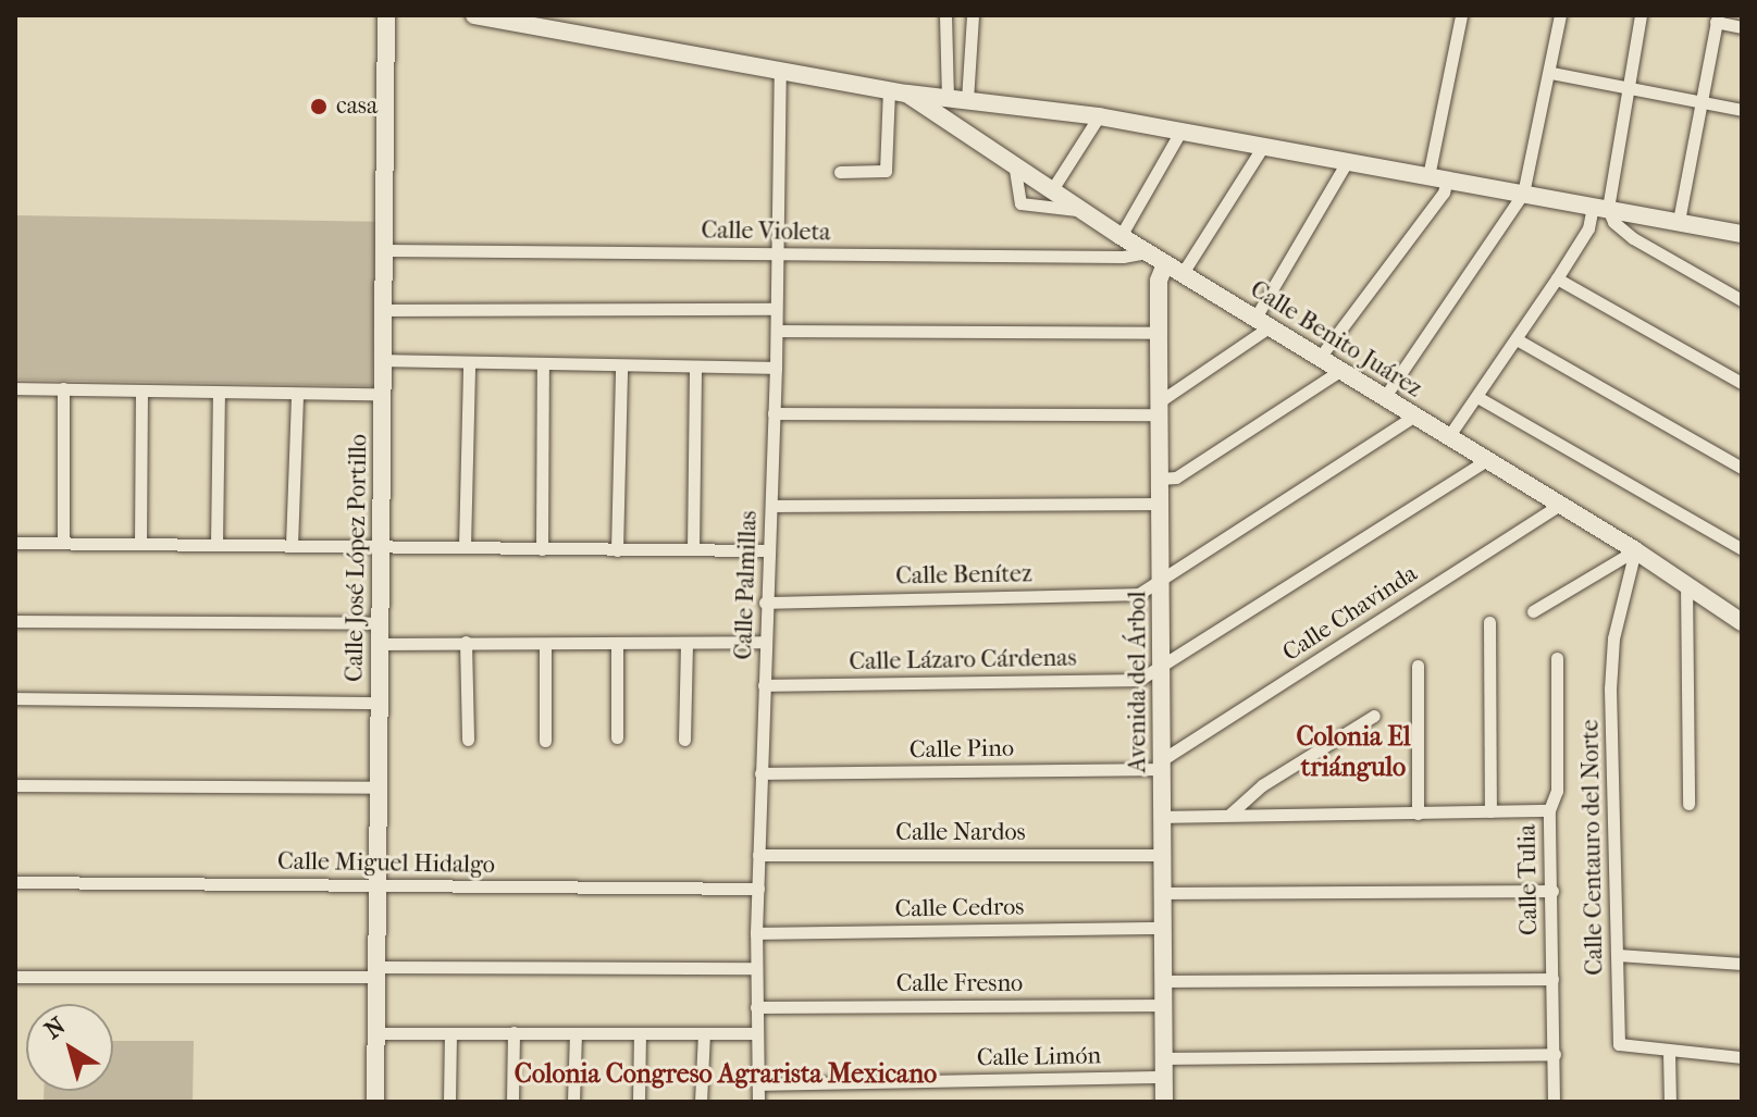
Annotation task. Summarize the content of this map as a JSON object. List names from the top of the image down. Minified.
{"streets":{"street":["Calle Violeta","Calle Benito Juárez","Calle José López Portillo","Calle Benítez","Calle Palmillas","Calle Chavinda","Calle Lázaro Cárdenas","Avenida del Árbol","Calle Pino","Calle Nardos","Calle Centauro del Norte","Calle Miguel Hidalgo","Calle Tulia","Calle Cedros","Calle Fresno","Calle Limón"]},"crossings":[["Calle Violeta","Calle Benito Juárez"],["Calle Violeta","Calle José López Portillo"],["Calle Violeta","Calle Palmillas"],["Calle Benito Juárez","Calle Benítez"],["Calle Benito Juárez","Calle Palmillas"],["Calle Benito Juárez","Calle Chavinda"],["Calle Benito Juárez","Calle Lázaro Cárdenas"],["Calle Benito Juárez","Avenida del Árbol"],["Calle Benito Juárez","Calle Centauro del Norte"],["Calle José López Portillo","Calle Miguel Hidalgo"],["Calle Benítez","Calle Palmillas"],["Calle Benítez","Avenida del Árbol"],["Calle Palmillas","Calle Lázaro Cárdenas"],["Calle Palmillas","Calle Pino"],["Calle Palmillas","Calle Nardos"],["Calle Palmillas","Calle Miguel Hidalgo"],["Calle Palmillas","Calle Cedros"],["Calle Palmillas","Calle Fresno"],["Calle Palmillas","Calle Limón"],["Calle Chavinda","Avenida del Árbol"],["Calle Chavinda","Calle Pino"],["Calle Lázaro Cárdenas","Avenida del Árbol"],["Avenida del Árbol","Calle Pino"],["Avenida del Árbol","Calle Nardos"],["Avenida del Árbol","Calle Cedros"],["Avenida del Árbol","Calle Fresno"],["Avenida del Árbol","Calle Limón"],["Calle Tulia","Calle Limón"]],"districts":["Colonia El triángulo","Colonia Congreso Agrarista Mexicano"],"places":["casa"],"north":"top left"}
